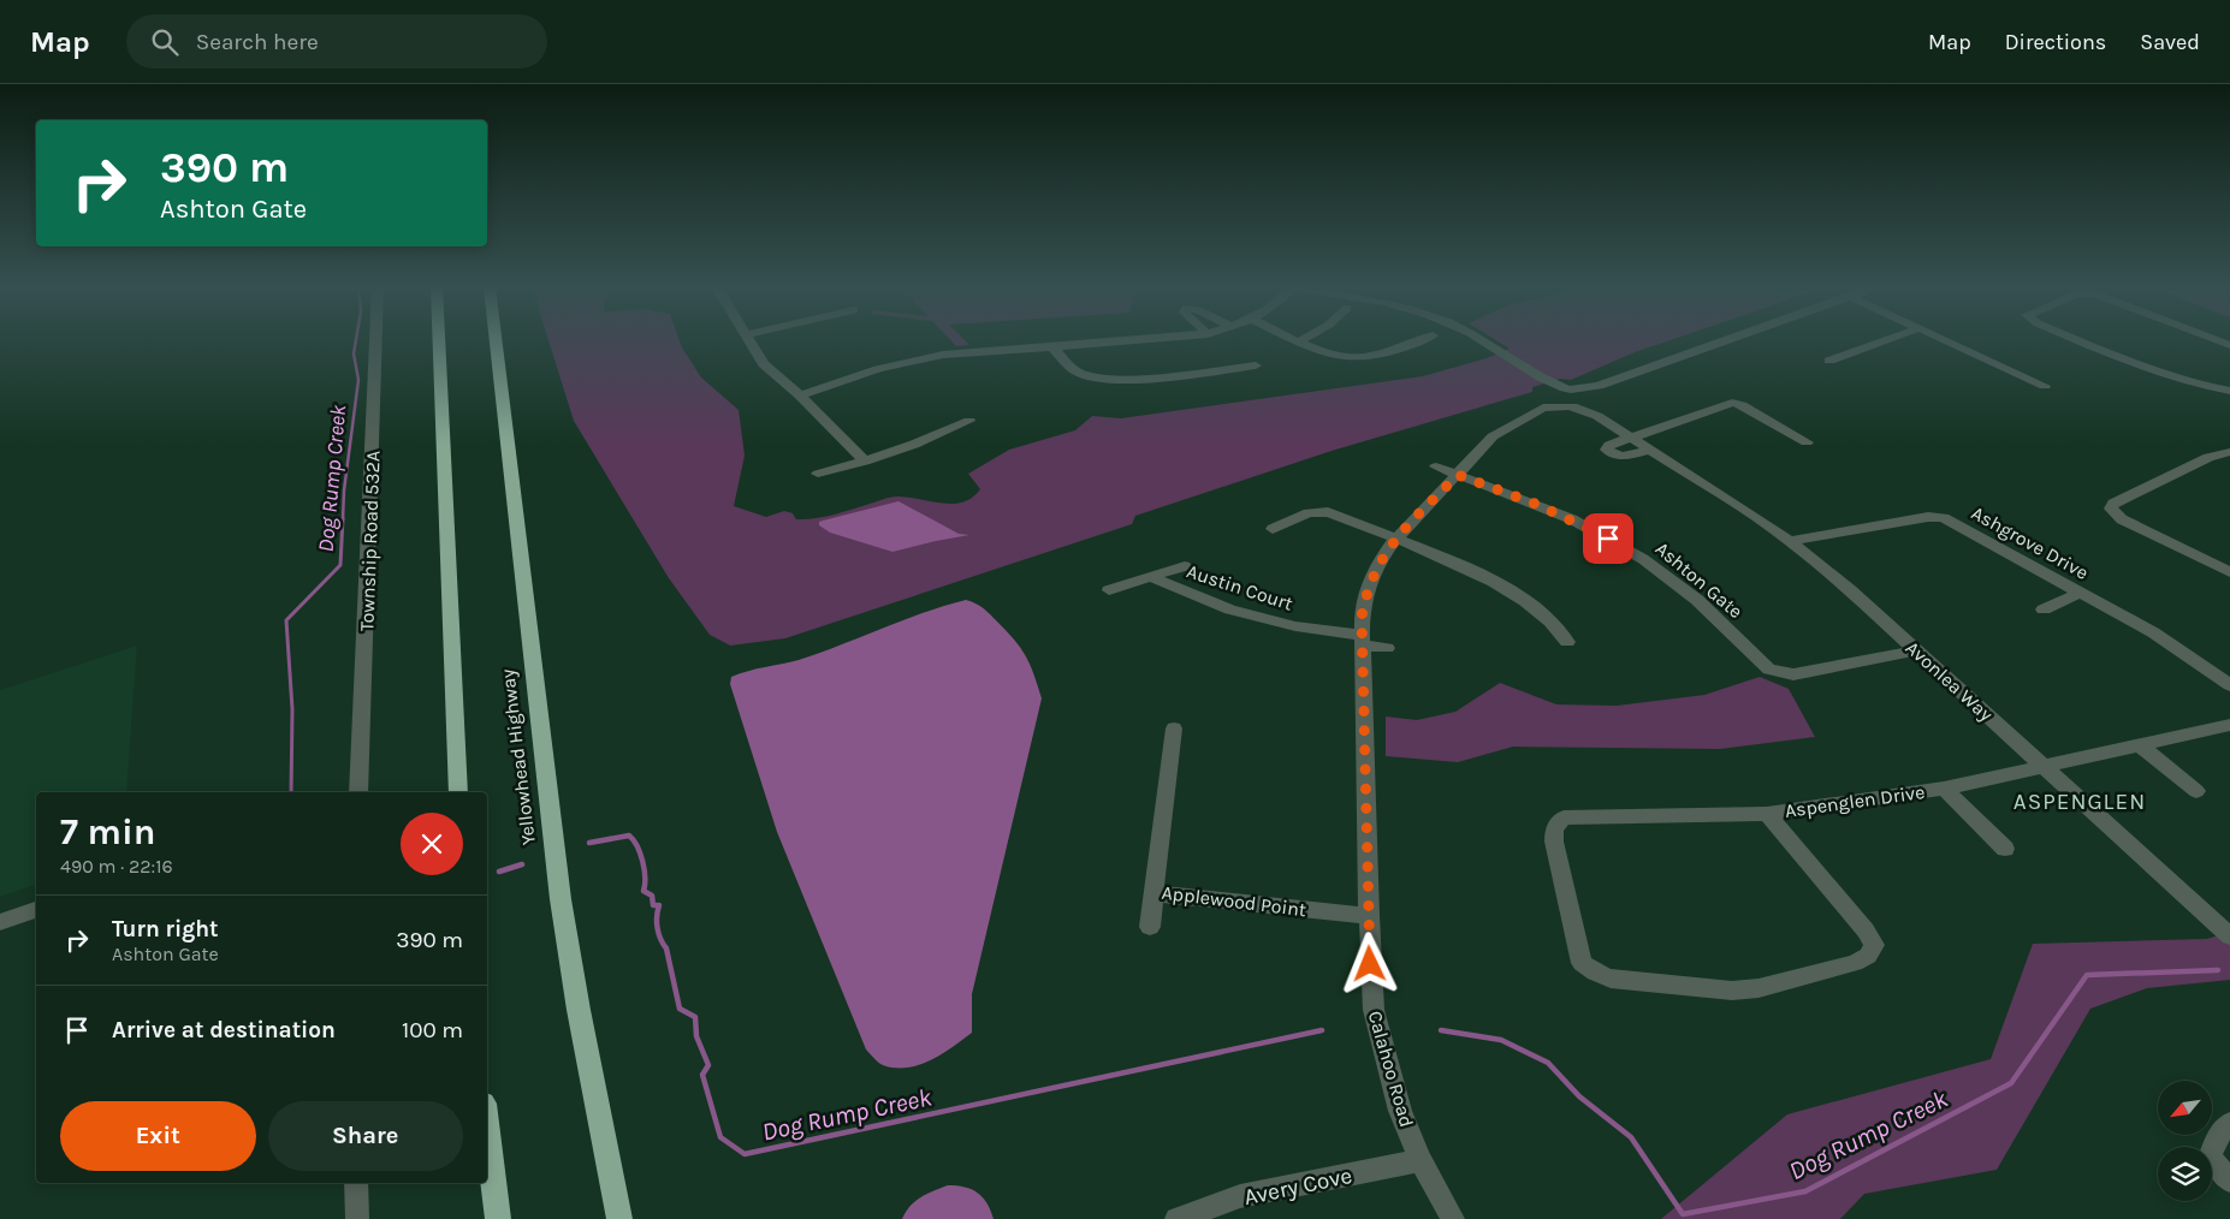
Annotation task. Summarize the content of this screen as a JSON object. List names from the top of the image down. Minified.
{"streets":{"highway":["Yellowhead Highway"],"street":["Township Road 532A","Ashgrove Drive","Ashton Gate","Austin Court","Avonlea Way","Aspenglen Drive","Applewood Point","Calahoo Road","Avery Cove"]},"crossings":[["Ashgrove Drive","Avonlea Way"],["Ashton Gate","Avonlea Way"],["Ashton Gate","Calahoo Road"],["Austin Court","Calahoo Road"],["Avonlea Way","Aspenglen Drive"],["Avonlea Way","Calahoo Road"],["Applewood Point","Calahoo Road"],["Calahoo Road","Avery Cove"]],"districts":["ASPENGLEN"],"water":["Dog Rump Creek"],"north":"bottom left","page":{"header":"Map","search":"Search here","nav":["Map","Directions","Saved"],"turn":["390 m","Ashton Gate"],"heading":["7 min","490 m · 22:16"],"list":[{"name":"Turn right","note":"Ashton Gate","value":"390 m"},{"name":"Arrive at destination","value":"100 m"}],"buttons":["Exit","Share"]}}
